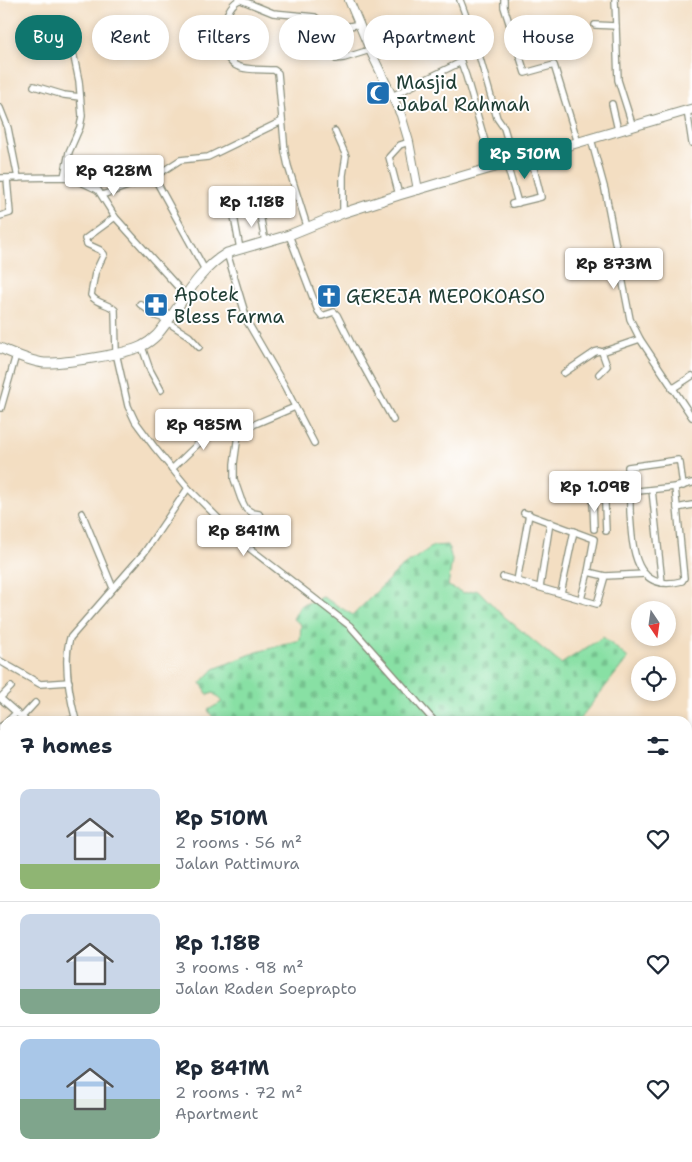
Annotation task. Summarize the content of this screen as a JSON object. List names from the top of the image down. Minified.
{"places":{"mosque":["Masjid Jabal Rahmah"],"church":["GEREJA MEPOKOASO"],"pharmacy":["Apotek Bless Farma"]},"north":"bottom","page":{"chip":["Buy","Rent","Filters","New","Apartment","House"],"price":["Rp 510M","Rp 928M","Rp 1.18B","Rp 873M","Rp 985M","Rp 1.09B","Rp 841M"],"heading":"7 homes","list":[{"name":"Rp 510M","note":"2 rooms · 56 m² · Jalan Pattimura"},{"name":"Rp 1.18B","note":"3 rooms · 98 m² · Jalan Raden Soeprapto"},{"name":"Rp 841M","note":"2 rooms · 72 m² · Apartment"}]}}
